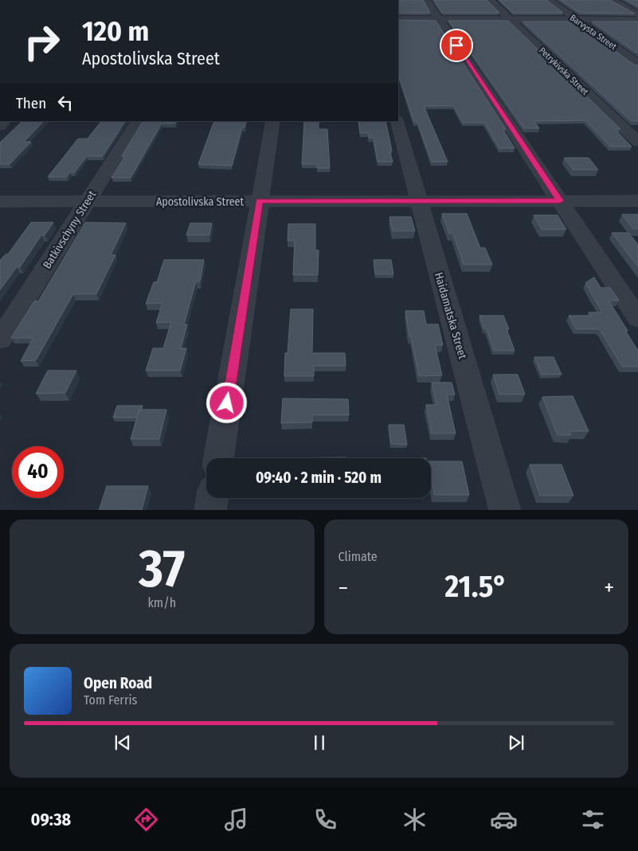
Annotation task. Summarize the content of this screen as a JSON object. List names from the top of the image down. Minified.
{"streets":{"street":["Barvysta Street","Petrykivska Street","Apostolivska Street","Batkivschyny Street","Haidamatska Street"]},"crossings":[["Apostolivska Street","Batkivschyny Street"],["Apostolivska Street","Haidamatska Street"]],"page":{"turn":["120 m","Apostolivska Street"],"then":"Then","limit":"40","trip":"09:40 · 2 min · 520 m","tile":[["37","km/h"],"Climate"],"heat":["−","21.5°","+"],"song":["Open Road","Tom Ferris"],"tabs":"09:38"}}
